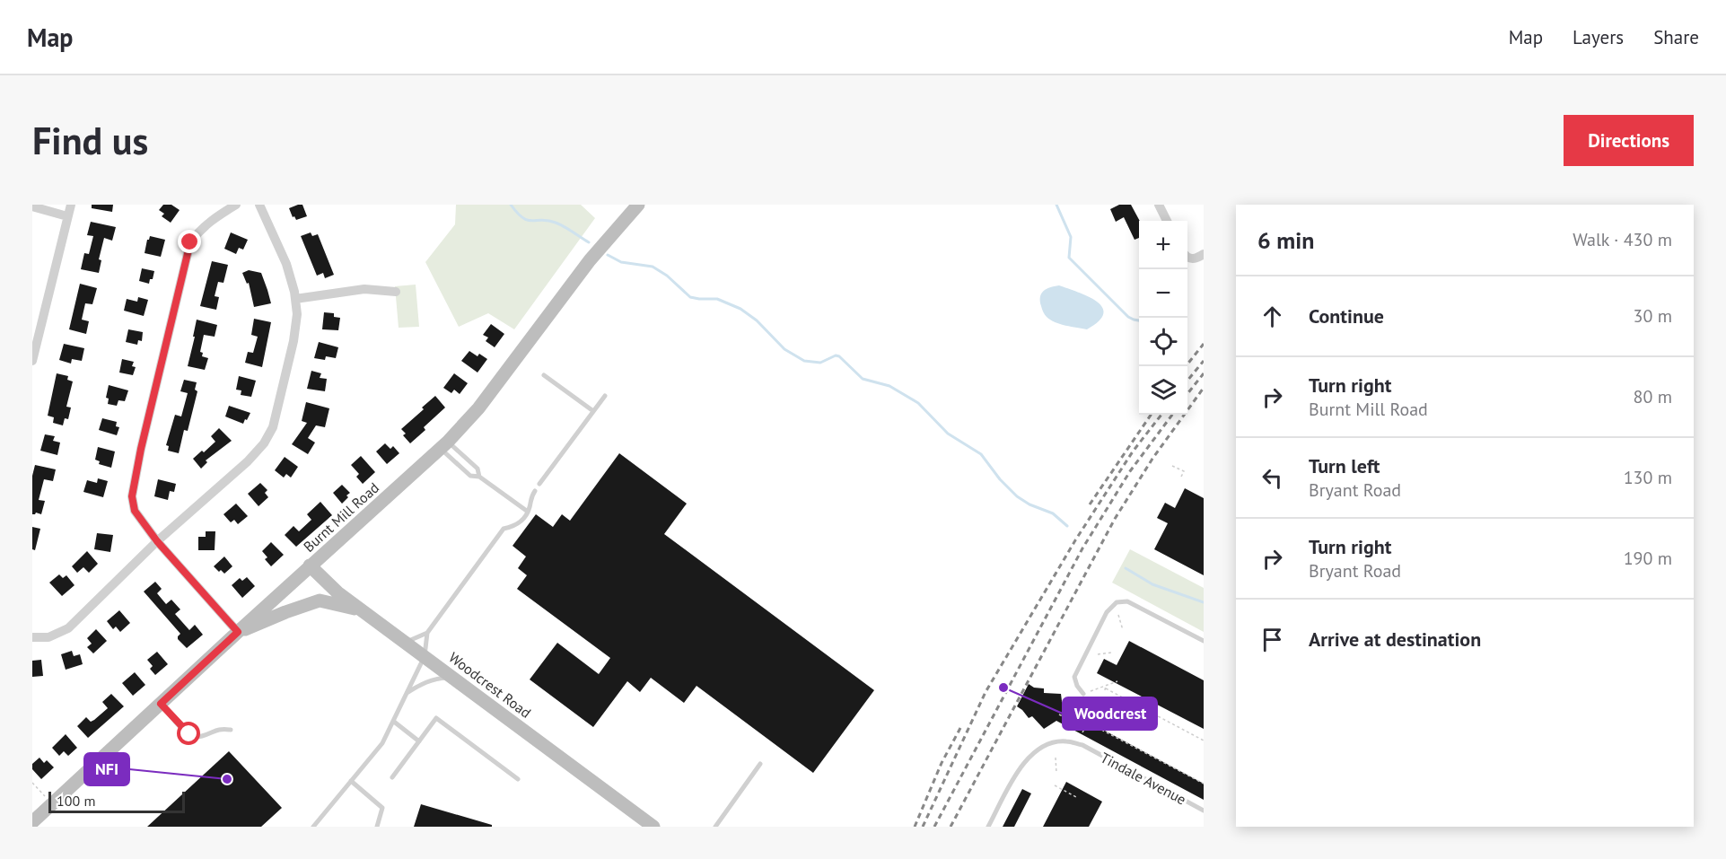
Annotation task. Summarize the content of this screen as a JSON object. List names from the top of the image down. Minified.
{"streets":{"main road":["Burnt Mill Road","Woodcrest Road"],"lane":["Tindale Avenue"]},"crossings":[["Burnt Mill Road","Woodcrest Road"]],"places":["Woodcrest","NFI"],"scale_bar":"100 m","page":{"header":"Map","nav":["Map","Layers","Share"],"buttons":"Directions","title":"Find us","heading":["6 min","Walk · 430 m"],"map_buttons":["+","−"],"list":[["Continue","30 m"],["Turn right","Burnt Mill Road","80 m"],["Turn left","Bryant Road","130 m"],["Turn right","Bryant Road","190 m"],"Arrive at destination"],"scale":"100 m"}}
